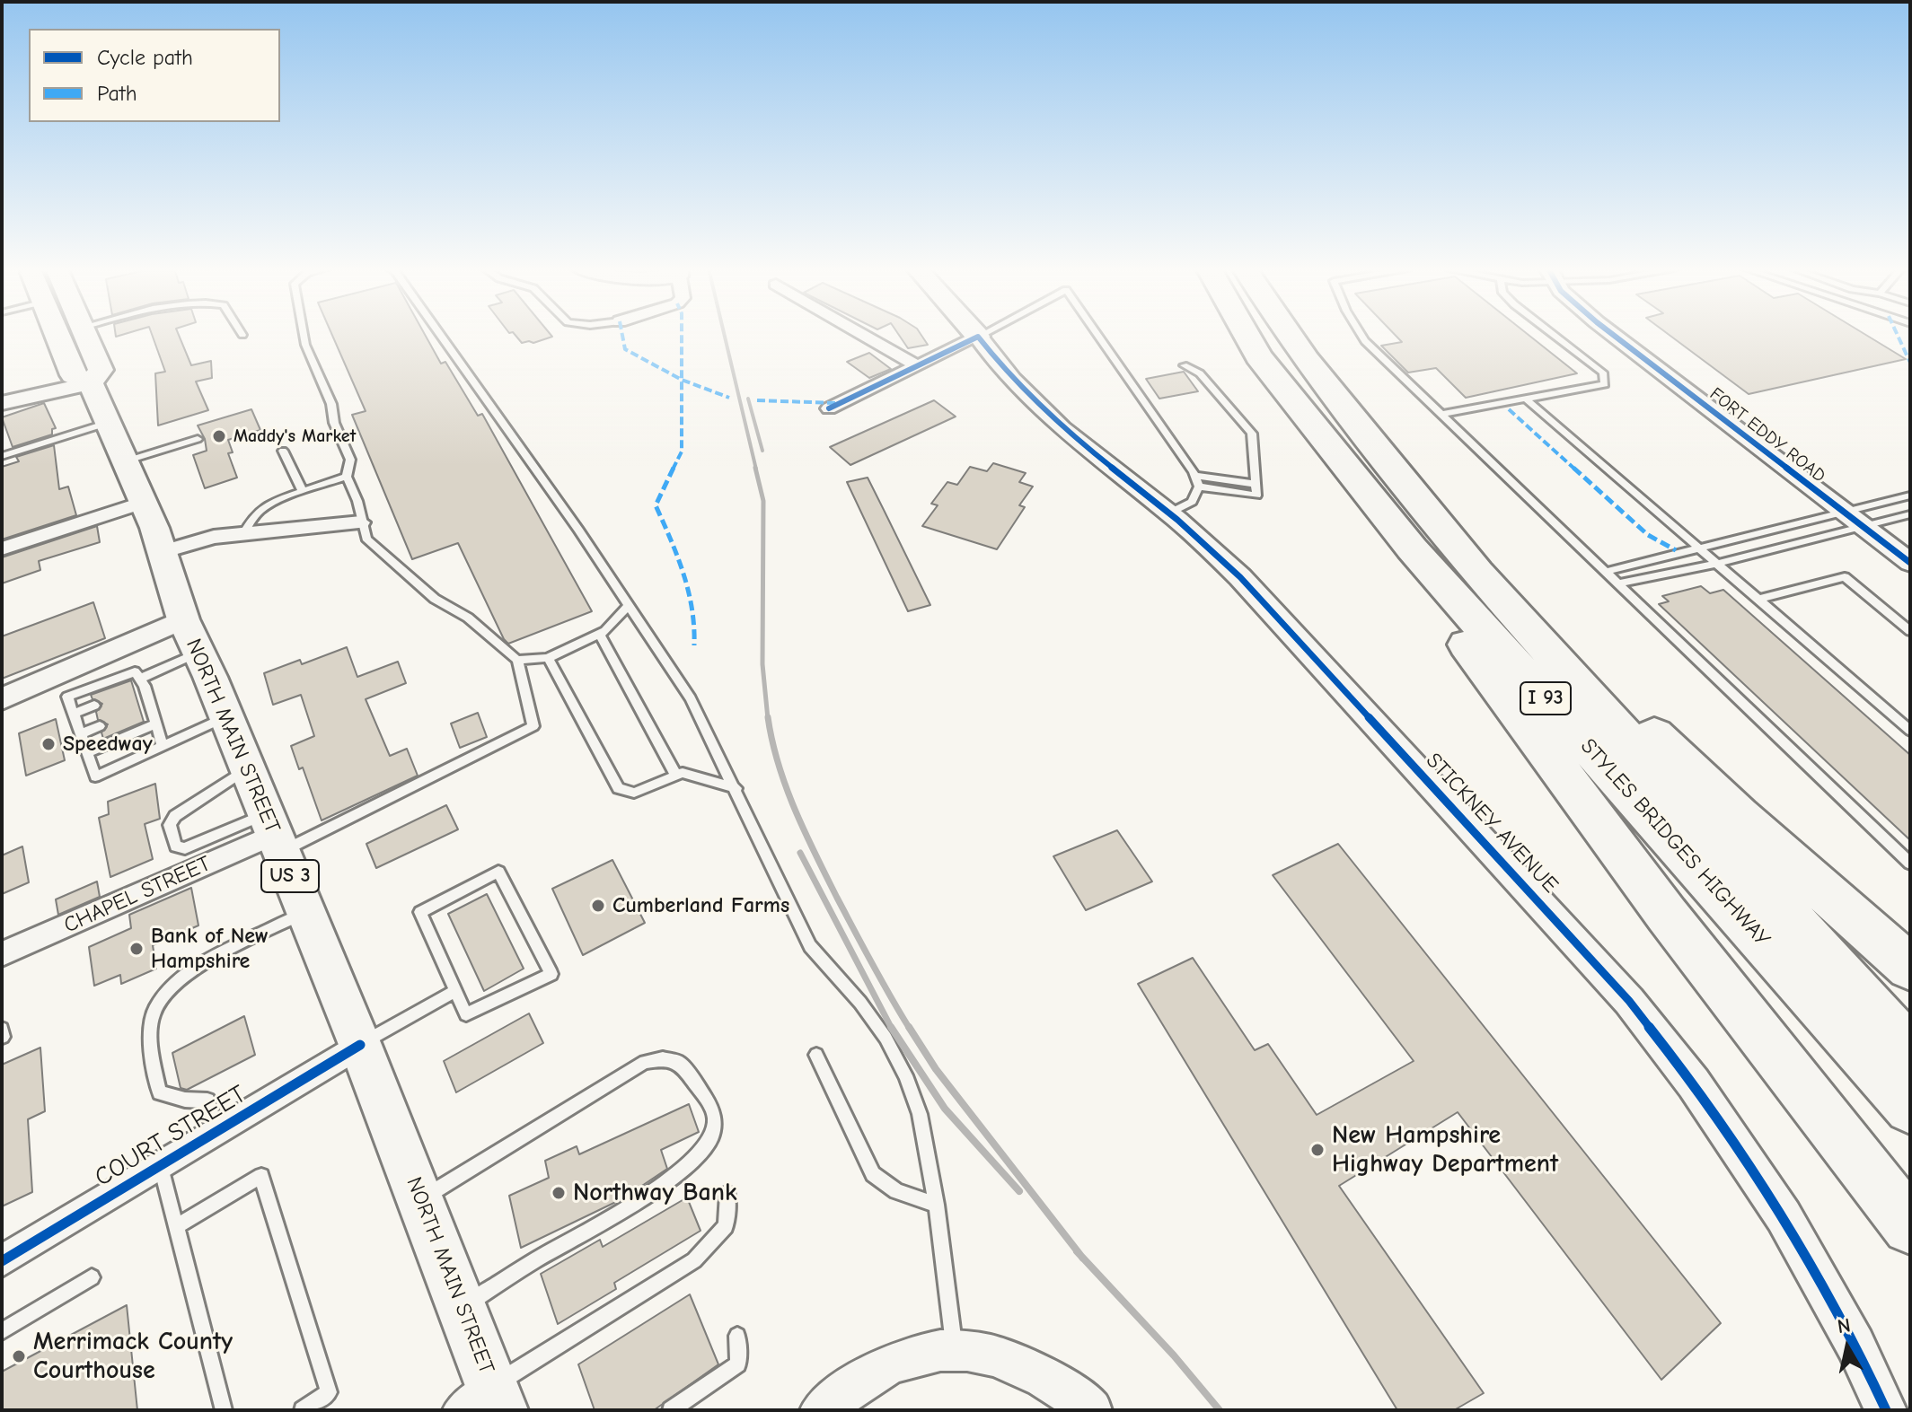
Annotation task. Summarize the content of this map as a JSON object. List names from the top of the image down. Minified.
{"streets":{"highway":["I 93","STYLES BRIDGES HIGHWAY"],"main road":["NORTH MAIN STREET","US 3"],"street":["FORT EDDY ROAD","STICKNEY AVENUE","CHAPEL STREET","COURT STREET"]},"crossings":[["NORTH MAIN STREET","CHAPEL STREET"],["NORTH MAIN STREET","COURT STREET"]],"places":["Maddy's Market","Speedway","Cumberland Farms","Bank of New Hampshire","New Hampshire Highway Department","Northway Bank","Merrimack County Courthouse"],"legend":["Cycle path","Path"],"north":"top"}
